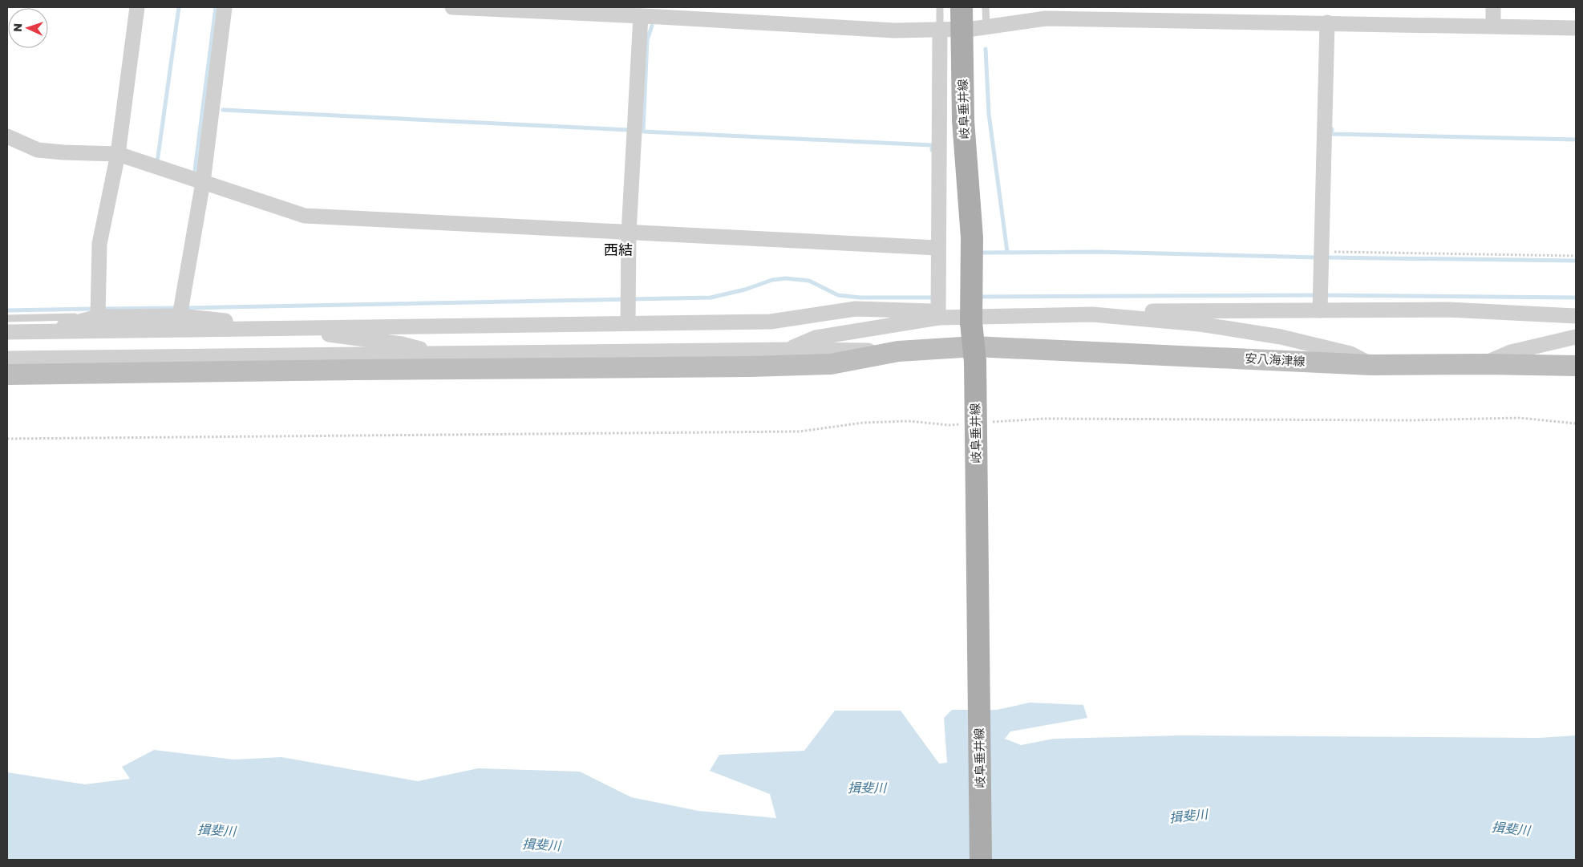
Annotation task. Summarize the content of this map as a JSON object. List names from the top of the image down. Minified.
{"streets":{"main road":["岐阜垂井線"],"street":["安八海津線"]},"crossings":[["岐阜垂井線","安八海津線"]],"districts":["西結"],"water":["揖斐川"],"north":"left"}
